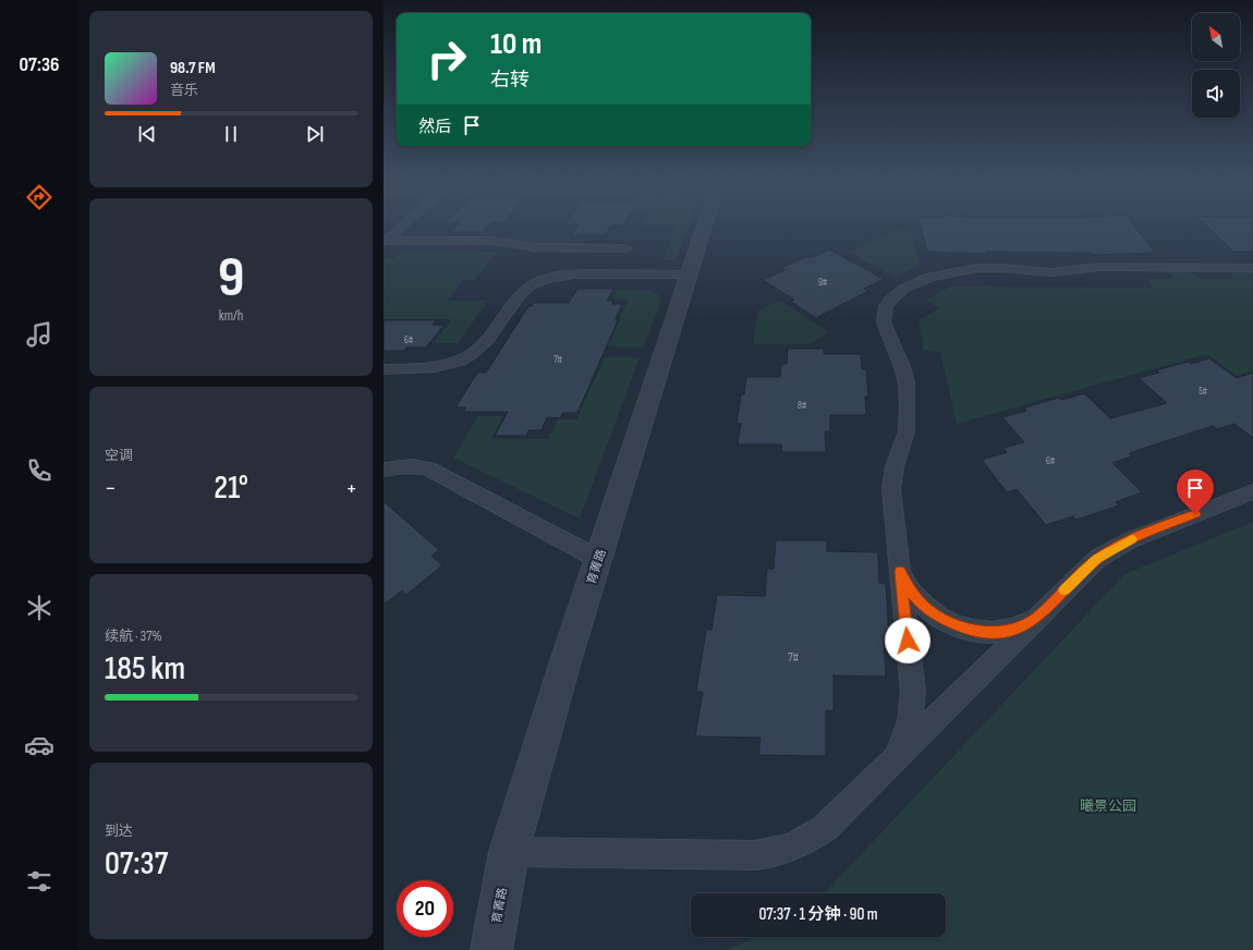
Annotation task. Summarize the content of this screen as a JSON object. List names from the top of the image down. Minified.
{"streets":{"street":["育菁路"]},"parks":["曦景公园"],"house_numbers":["9#","6#","7#","5#","8#","6#","7#"],"north":"top left","page":{"tabs":"07:36","turn":["10 m","右转"],"song":["98.7 FM","音乐"],"then":"然后","tile":[["9","km/h"],"空调",["续航 · 37%","185 km"],["到达","07:37"]],"heat":["−","21°","+"],"limit":"20","trip":"07:37 · 1 分钟 · 90 m"}}
